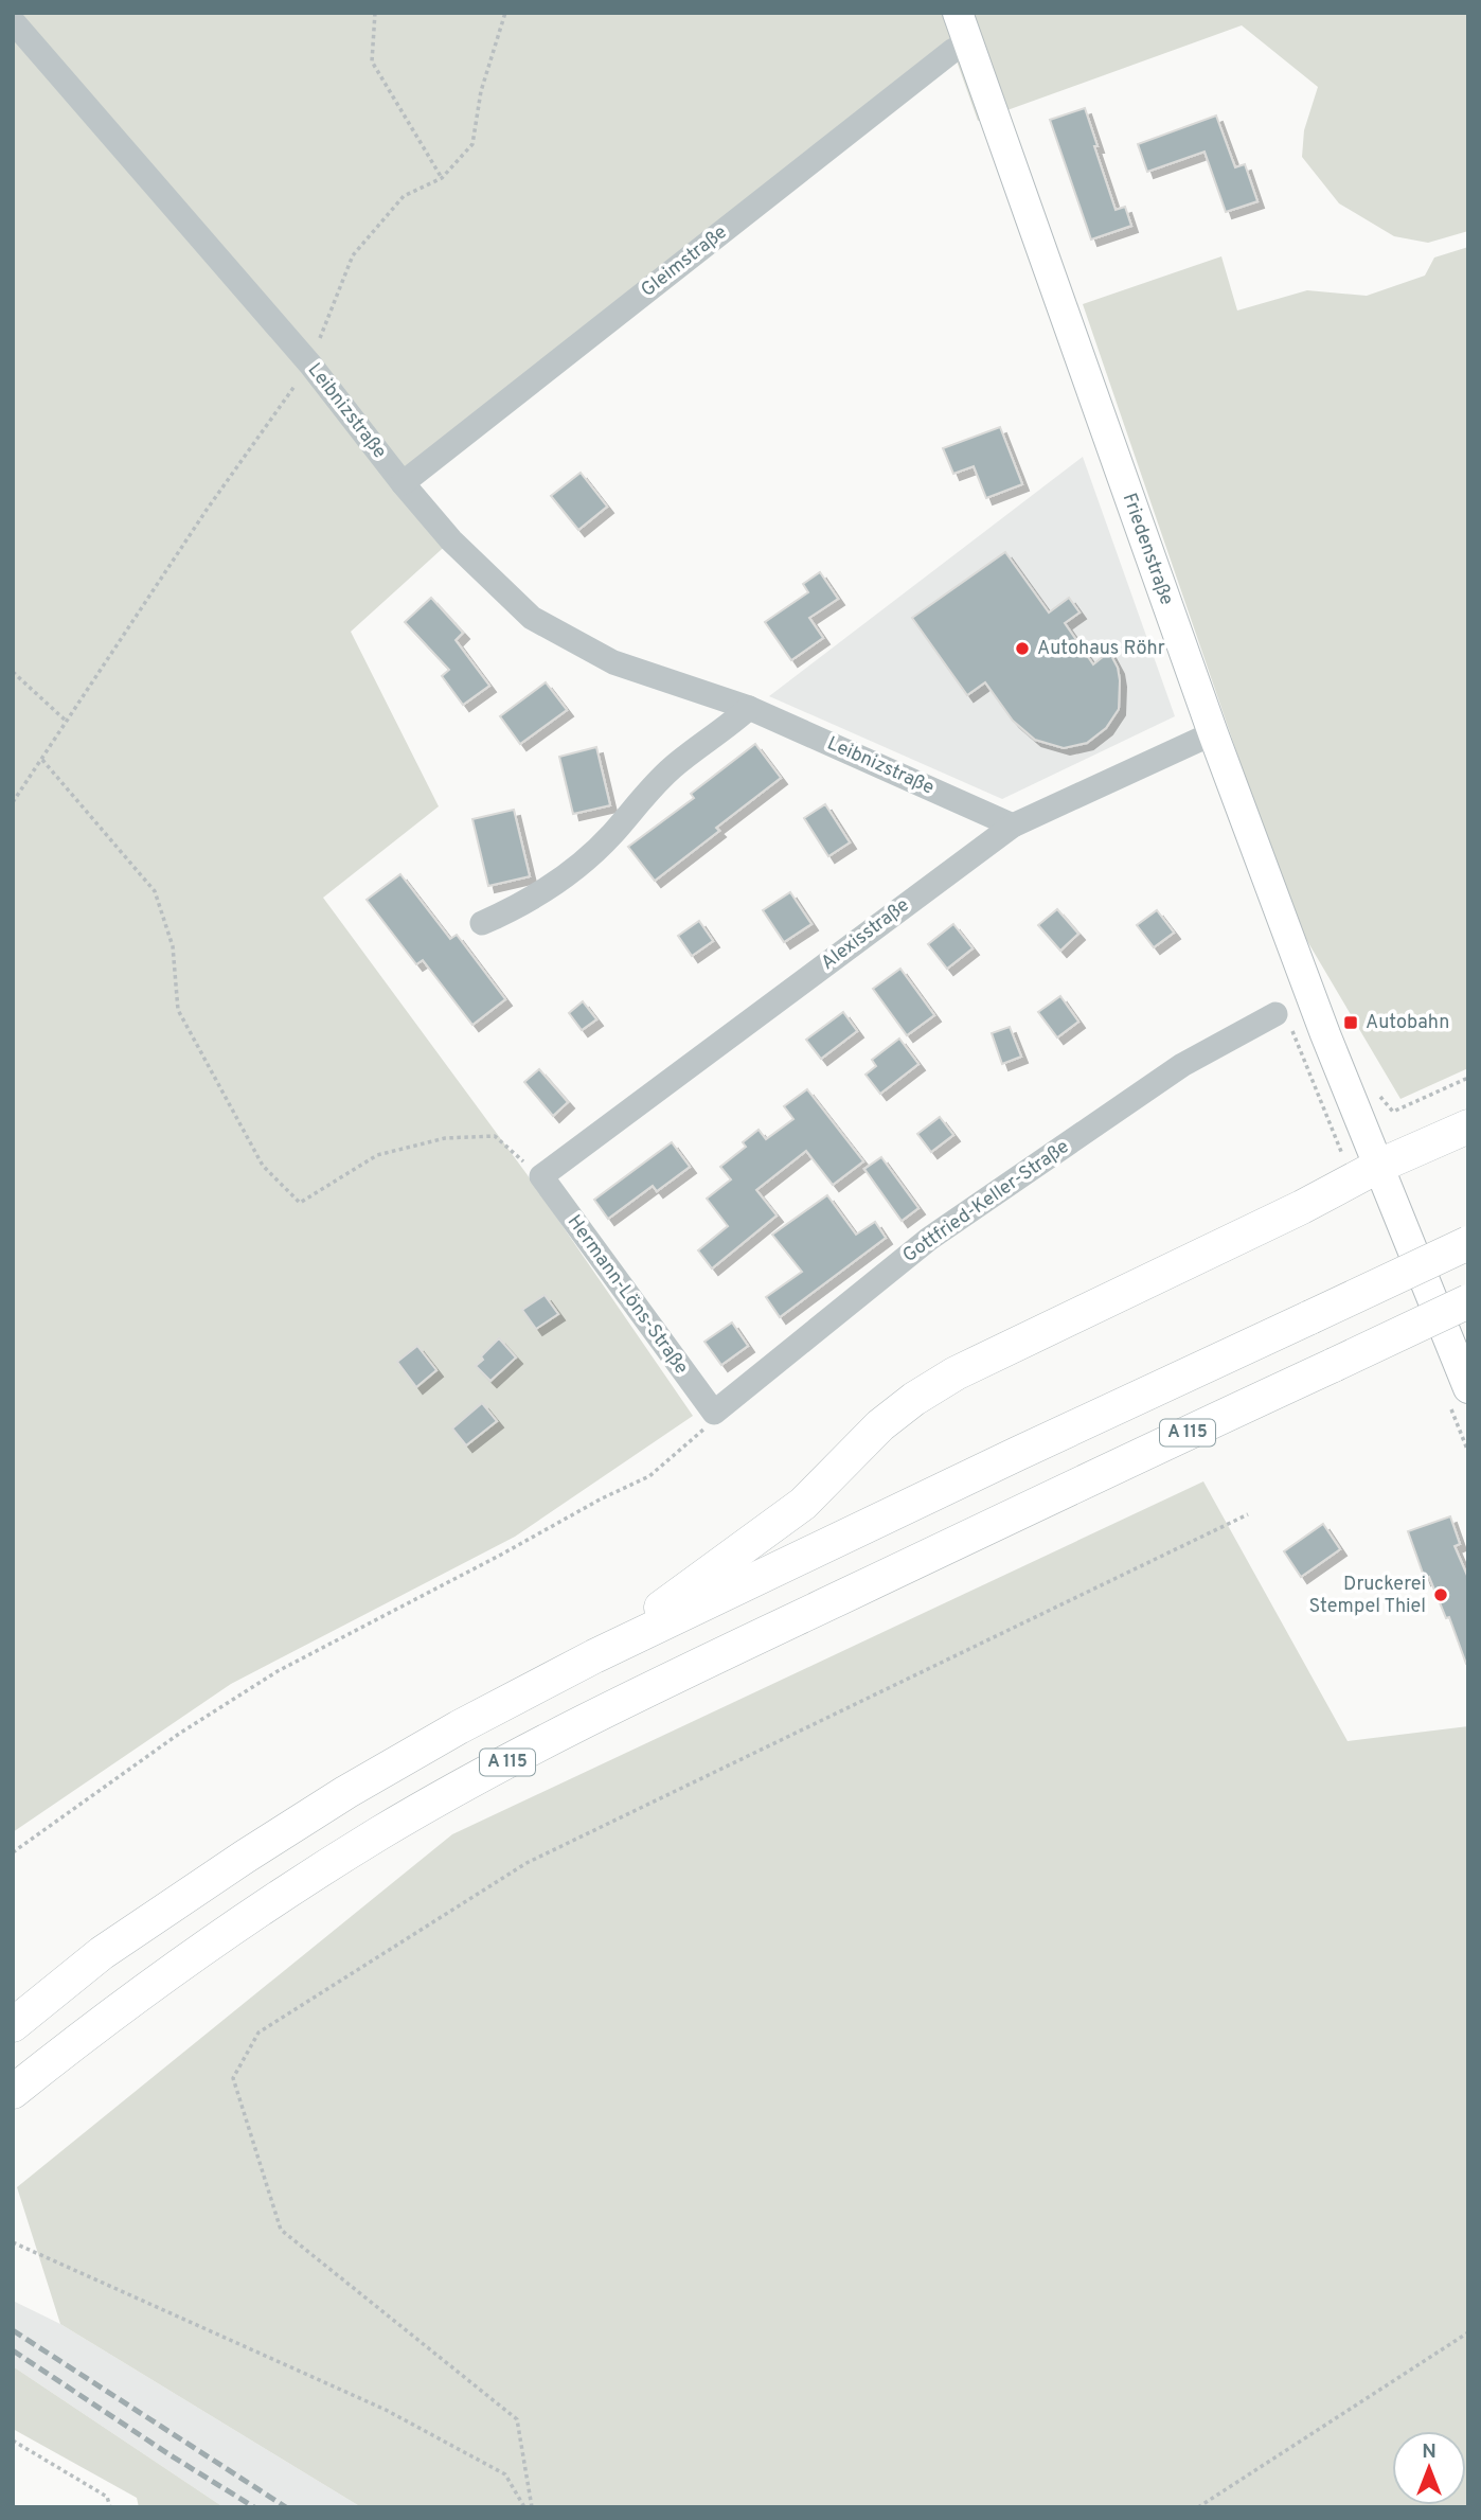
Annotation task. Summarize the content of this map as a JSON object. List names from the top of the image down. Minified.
{"streets":{"highway":["A 115"],"main road":["Friedenstraße"],"street":["Gleimstraße","Leibnizstraße","Alexisstraße","Gottfried-Keller-Straße","Hermann-Löns-Straße"]},"crossings":[["Gleimstraße","Leibnizstraße"],["Gleimstraße","Friedenstraße"],["Leibnizstraße","Alexisstraße"],["Friedenstraße","Alexisstraße"],["Alexisstraße","Hermann-Löns-Straße"],["Gottfried-Keller-Straße","Hermann-Löns-Straße"]],"places":{"other":["Autohaus Röhr","Druckerei Stempel Thiel"],"transit":["Autobahn"]},"north":"top"}
